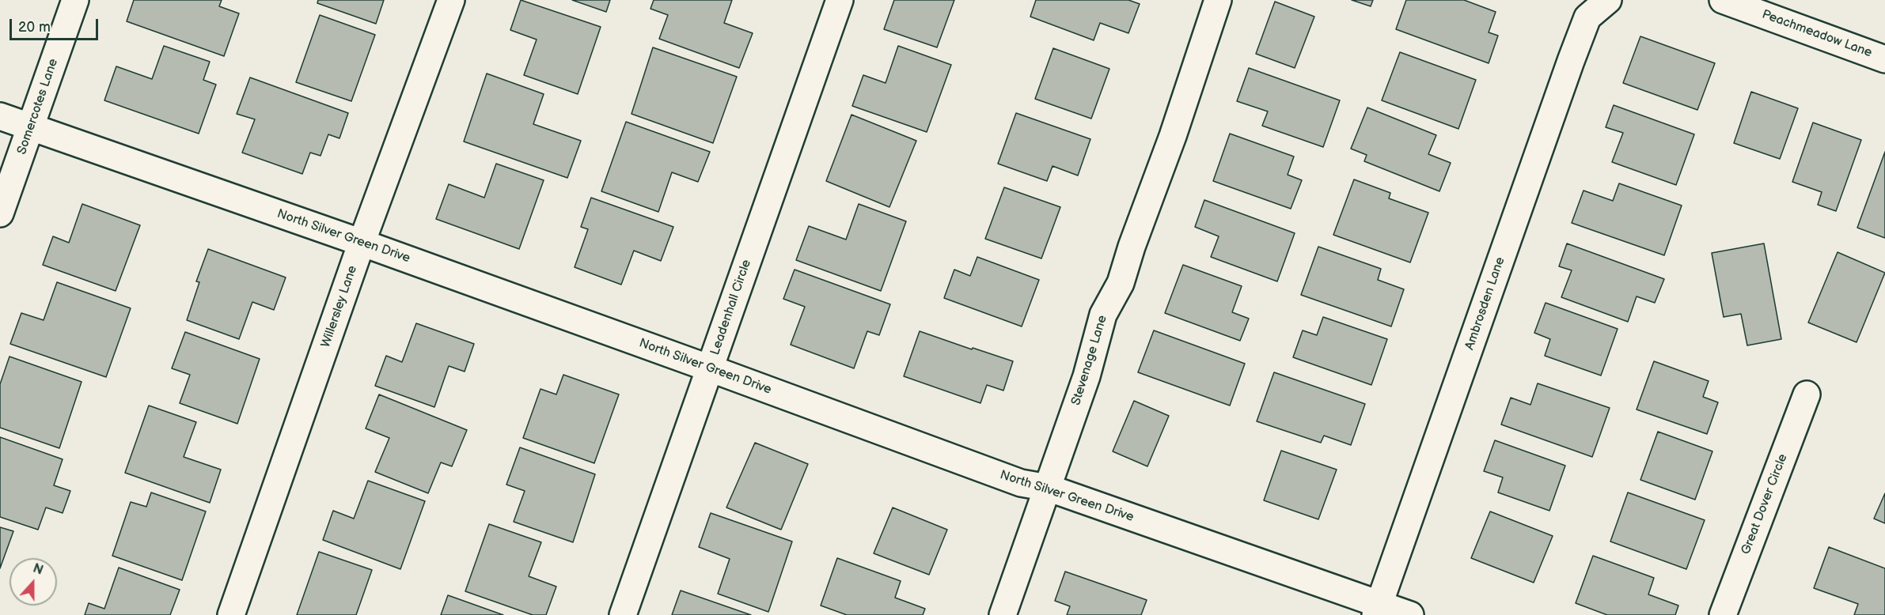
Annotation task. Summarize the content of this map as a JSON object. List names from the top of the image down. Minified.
{"streets":{"street":["Peachmeadow Lane","Somercotes Lane","North Silver Green Drive","Ambrosden Lane","Willersley Lane","Leadenhall Circle","Stevenage Lane","Great Dover Circle"]},"crossings":[["Somercotes Lane","North Silver Green Drive"],["North Silver Green Drive","Ambrosden Lane"],["North Silver Green Drive","Willersley Lane"],["North Silver Green Drive","Leadenhall Circle"],["North Silver Green Drive","Stevenage Lane"]],"scale_bar":"20 m","north":"top"}
